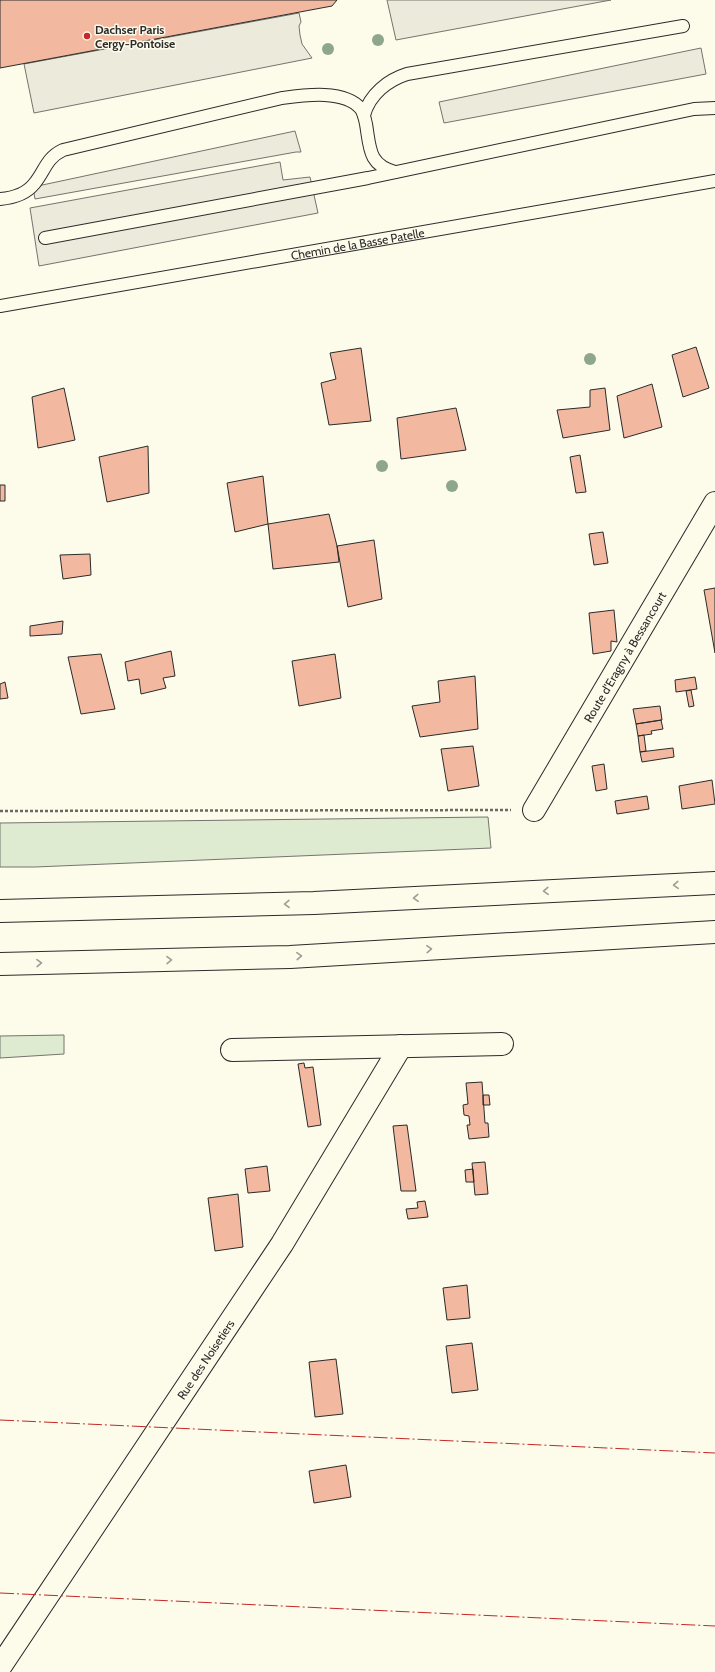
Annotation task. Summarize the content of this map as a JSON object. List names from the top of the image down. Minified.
{"streets":{"main road":["Route d'Eragny à Bessancourt","Rue des Noisetiers"],"lane":["Chemin de la Basse Patelle"]},"places":["Dachser Paris Cergy-Pontoise"]}
